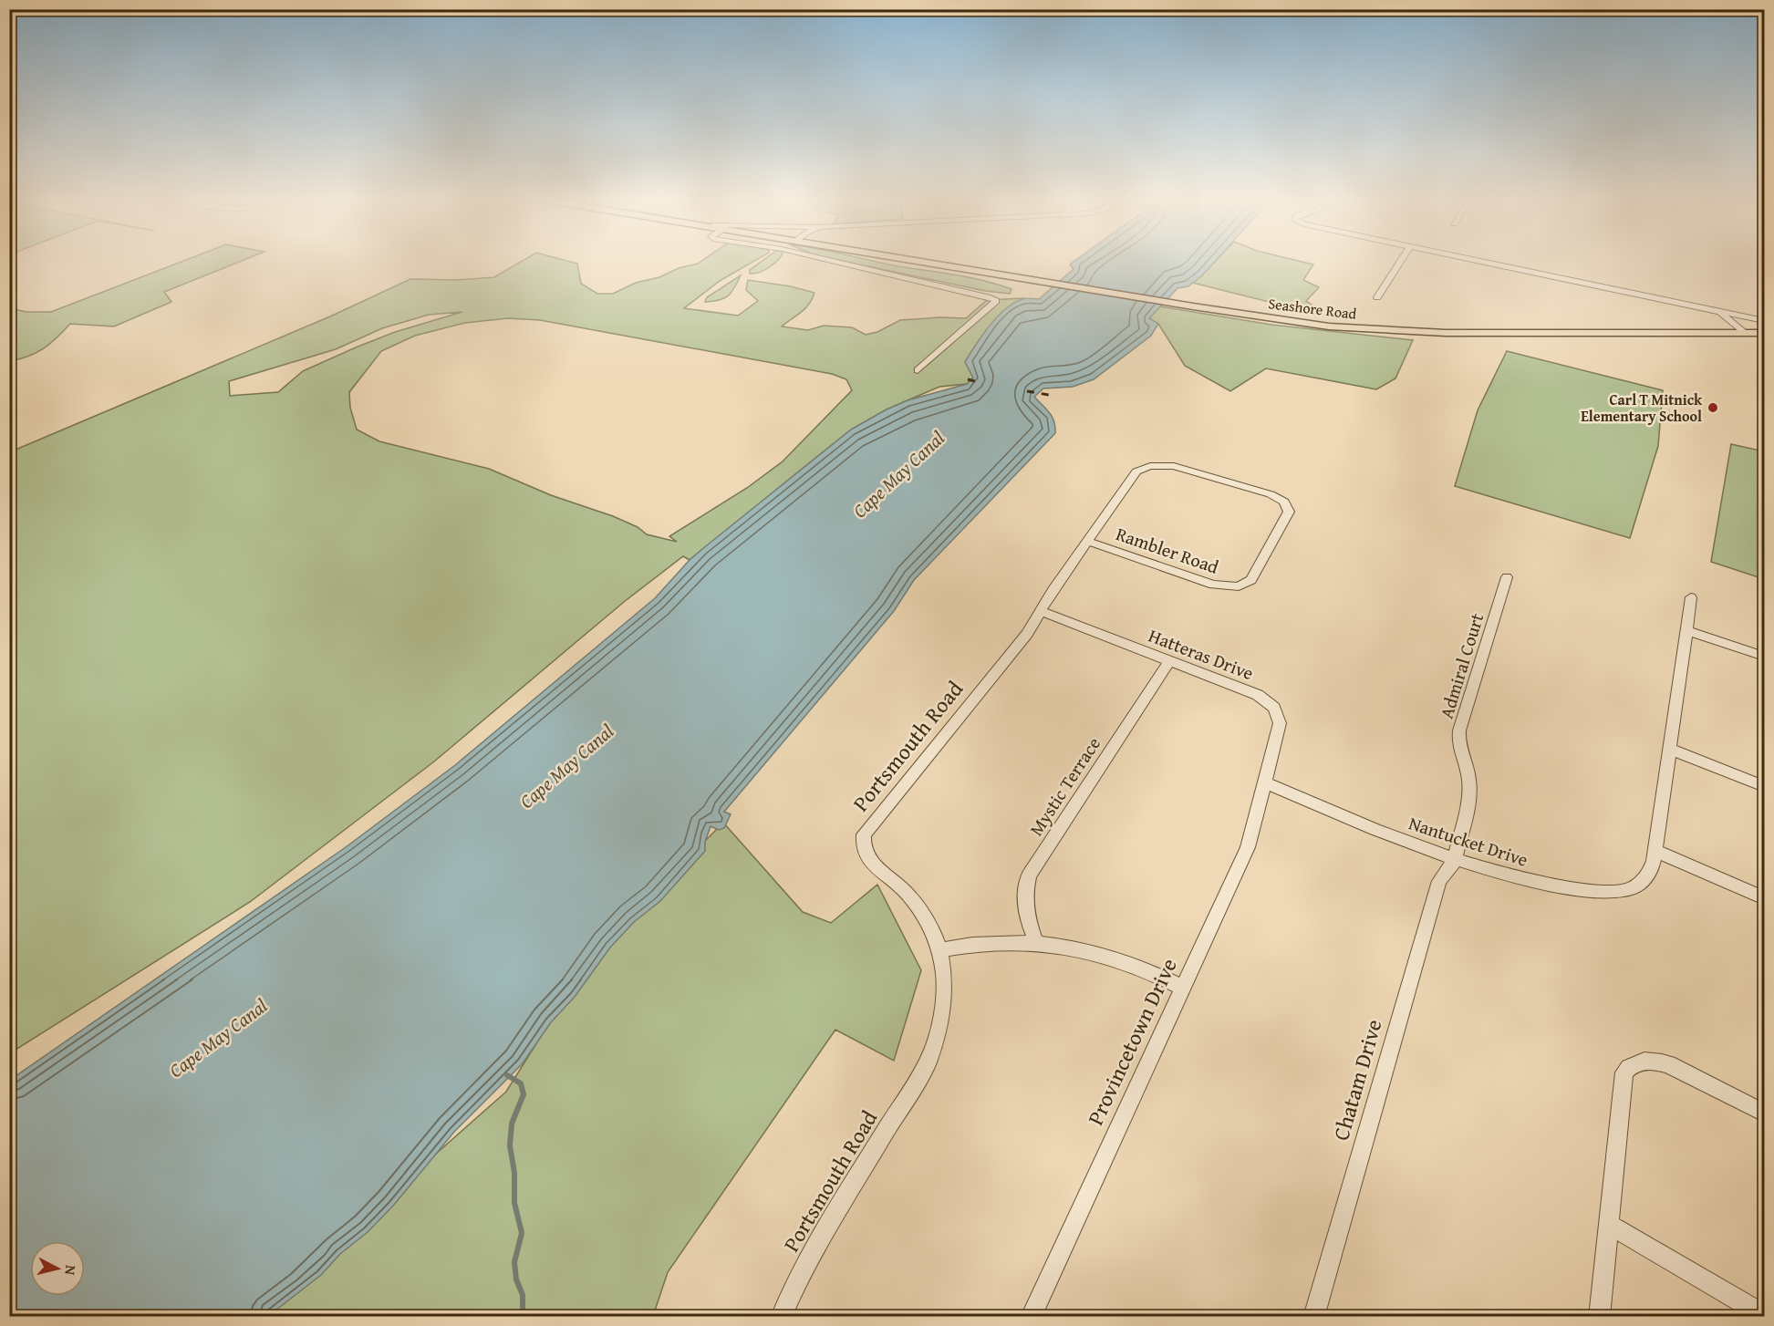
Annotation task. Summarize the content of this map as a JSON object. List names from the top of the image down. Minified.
{"streets":{"main road":["Seashore Road"],"street":["Rambler Road","Hatteras Drive","Admiral Court","Portsmouth Road","Mystic Terrace","Nantucket Drive","Provincetown Drive","Chatam Drive"]},"crossings":[["Rambler Road","Portsmouth Road"],["Hatteras Drive","Portsmouth Road"],["Hatteras Drive","Mystic Terrace"],["Hatteras Drive","Nantucket Drive"],["Hatteras Drive","Provincetown Drive"],["Admiral Court","Nantucket Drive"],["Admiral Court","Chatam Drive"],["Nantucket Drive","Provincetown Drive"],["Nantucket Drive","Chatam Drive"]],"water":["Cape May Canal"],"places":["Carl T Mitnick Elementary School"],"north":"right"}
